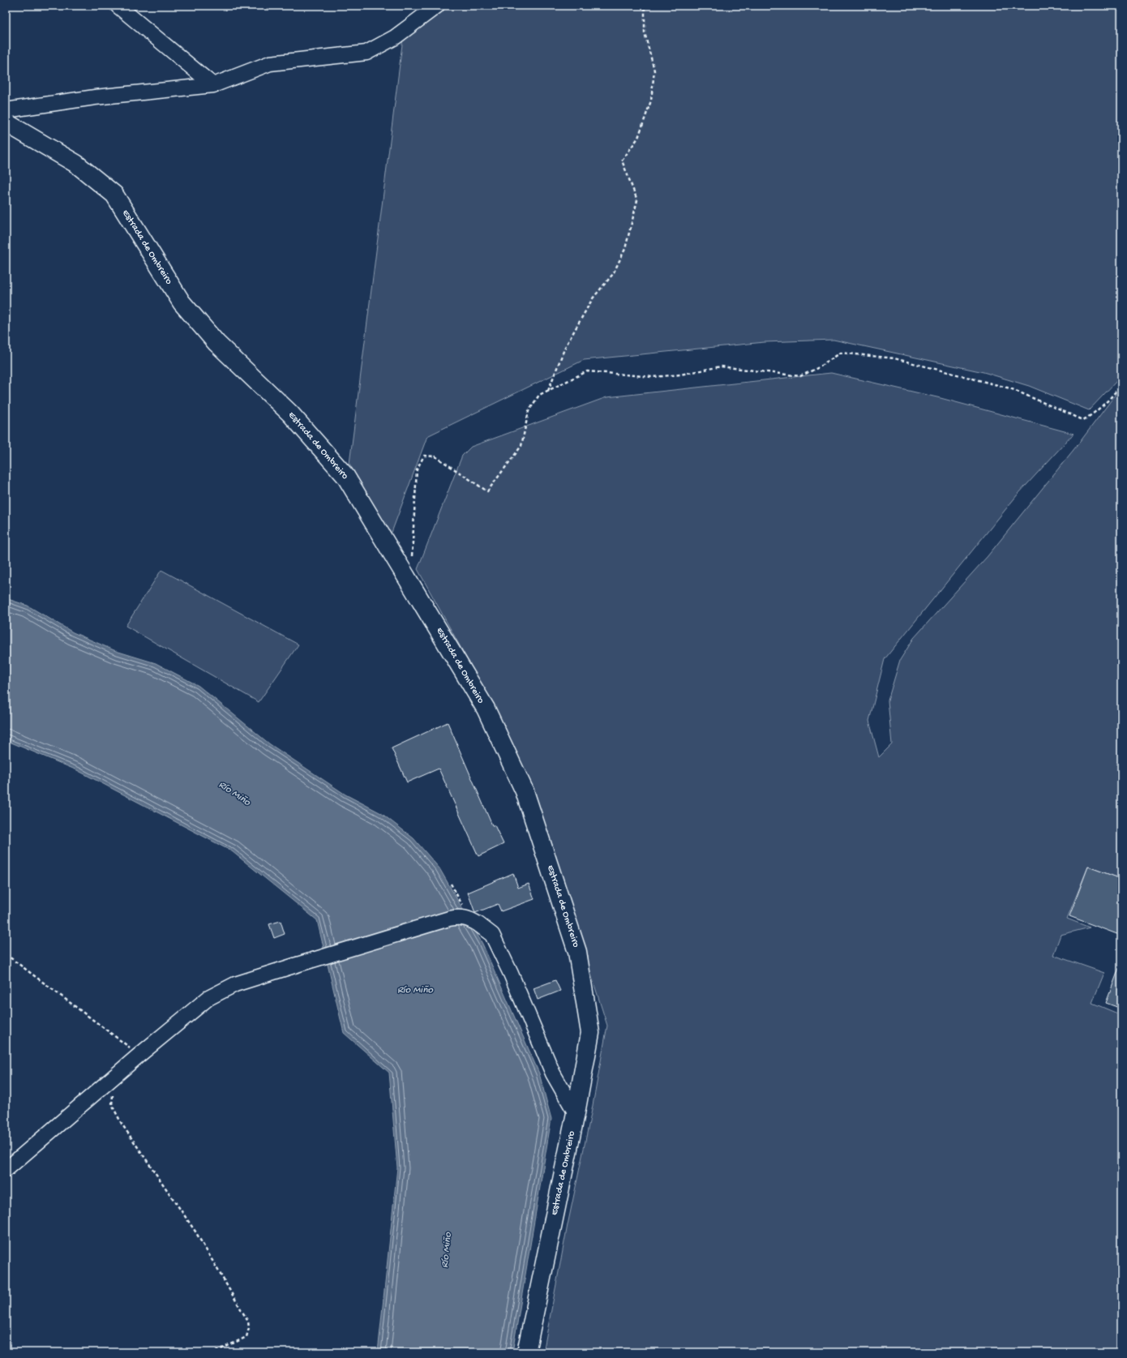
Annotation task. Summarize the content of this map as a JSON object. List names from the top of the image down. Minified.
{"streets":{"street":["Estrada de Ombreiro"]},"water":["Río Miño"]}
